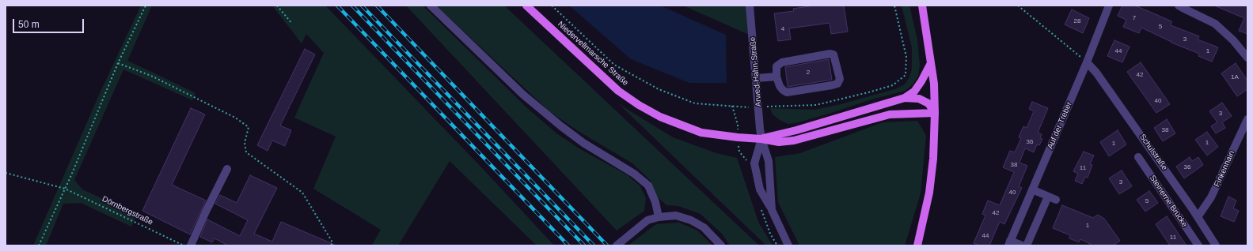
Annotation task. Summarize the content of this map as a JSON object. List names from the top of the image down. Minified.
{"streets":{"main road":["Niedervellmarsche Straße"],"street":["Arwed-Hahn-Straße","Auf der Treber","Schulstraße","Finkenhain","Steinerne Brücke"],"path":["Dörnbergstraße"]},"crossings":[["Niedervellmarsche Straße","Arwed-Hahn-Straße"],["Auf der Treber","Schulstraße"],["Schulstraße","Finkenhain"]],"house_numbers":["7","28","5","4","3","44","1","2","42","1A","40","3","38","36","1","1","38","36","11","3","40","5","42","1","44","11"],"scale_bar":"50 m"}
